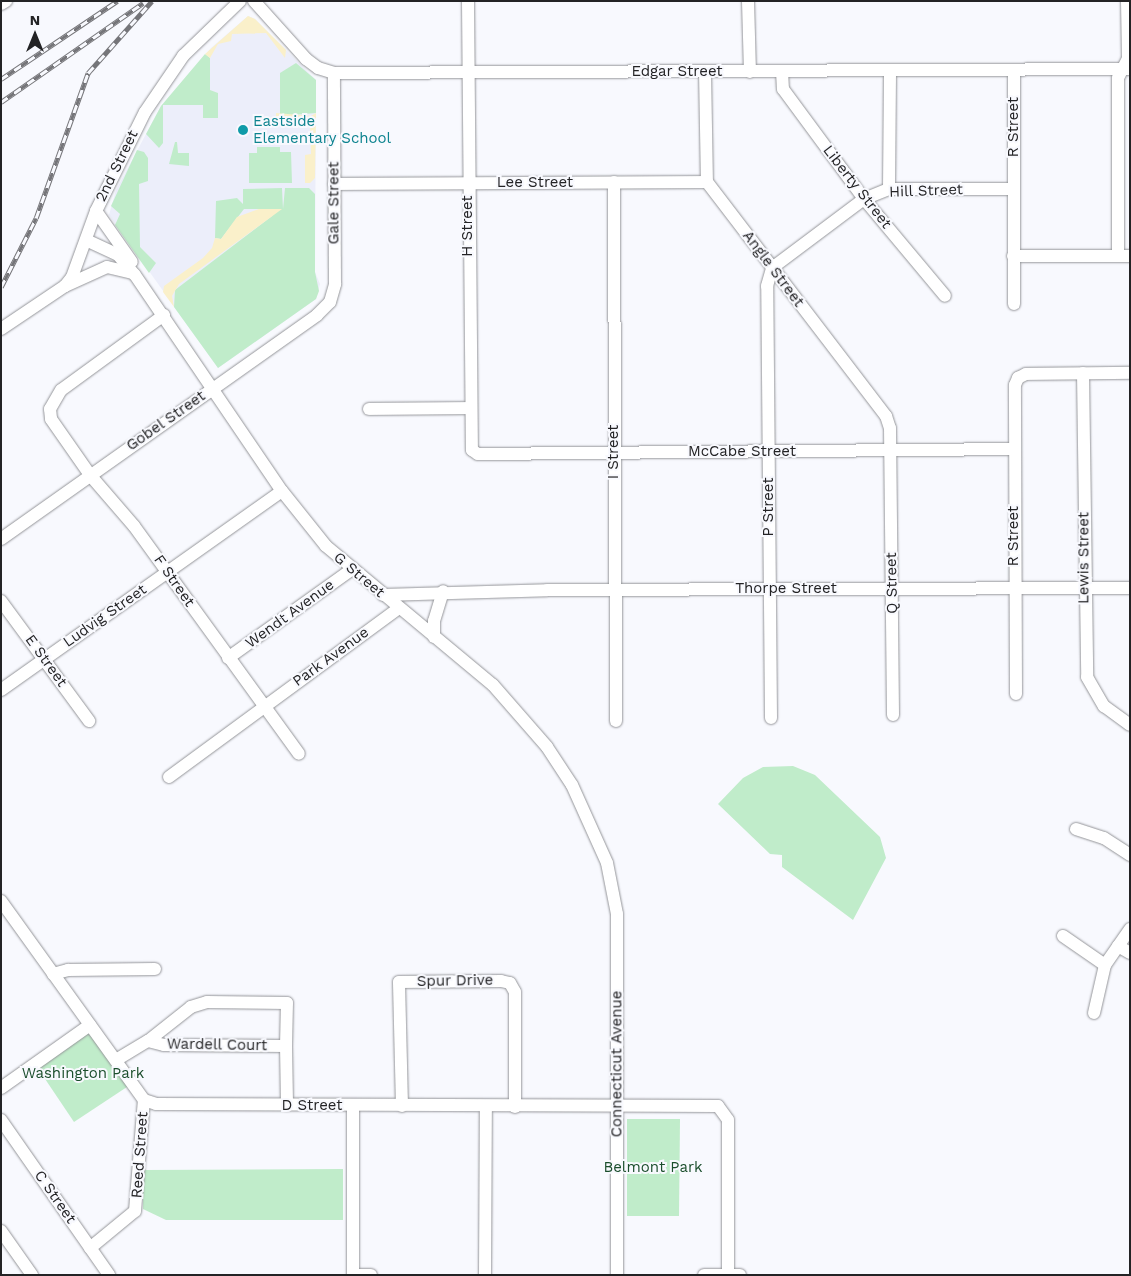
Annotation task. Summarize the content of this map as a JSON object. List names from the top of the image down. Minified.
{"streets":{"street":["Edgar Street","R Street","2nd Street","Lee Street","Liberty Street","Hill Street","Gale Street","H Street","Angle Street","Gobel Street","I Street","McCabe Street","P Street","Lewis Street","G Street","F Street","Q Street","Thorpe Street","Wendt Avenue","Ludvig Street","Park Avenue","E Street","Spur Drive","Wardell Court","Connecticut Avenue","D Street","Reed Street","C Street"]},"crossings":[["Edgar Street","R Street"],["Edgar Street","Liberty Street"],["Edgar Street","Gale Street"],["Edgar Street","H Street"],["R Street","Hill Street"],["R Street","McCabe Street"],["R Street","Lewis Street"],["R Street","Thorpe Street"],["2nd Street","G Street"],["Lee Street","Gale Street"],["Lee Street","H Street"],["Lee Street","Angle Street"],["Lee Street","I Street"],["Liberty Street","Hill Street"],["Hill Street","Angle Street"],["Hill Street","P Street"],["Gale Street","Gobel Street"],["H Street","McCabe Street"],["Angle Street","McCabe Street"],["Angle Street","P Street"],["Angle Street","Q Street"],["Gobel Street","G Street"],["Gobel Street","F Street"],["I Street","McCabe Street"],["I Street","Thorpe Street"],["McCabe Street","P Street"],["McCabe Street","Q Street"],["P Street","Thorpe Street"],["Lewis Street","Thorpe Street"],["G Street","F Street"],["G Street","Thorpe Street"],["G Street","Wendt Avenue"],["G Street","Ludvig Street"],["G Street","Park Avenue"],["G Street","Connecticut Avenue"],["F Street","Wendt Avenue"],["F Street","Ludvig Street"],["F Street","Park Avenue"],["Q Street","Thorpe Street"],["Ludvig Street","E Street"],["Spur Drive","D Street"],["Wardell Court","D Street"],["Connecticut Avenue","D Street"],["D Street","Reed Street"],["Reed Street","C Street"]],"parks":["Washington Park","Belmont Park"],"places":["Eastside Elementary School"],"north":"top"}
